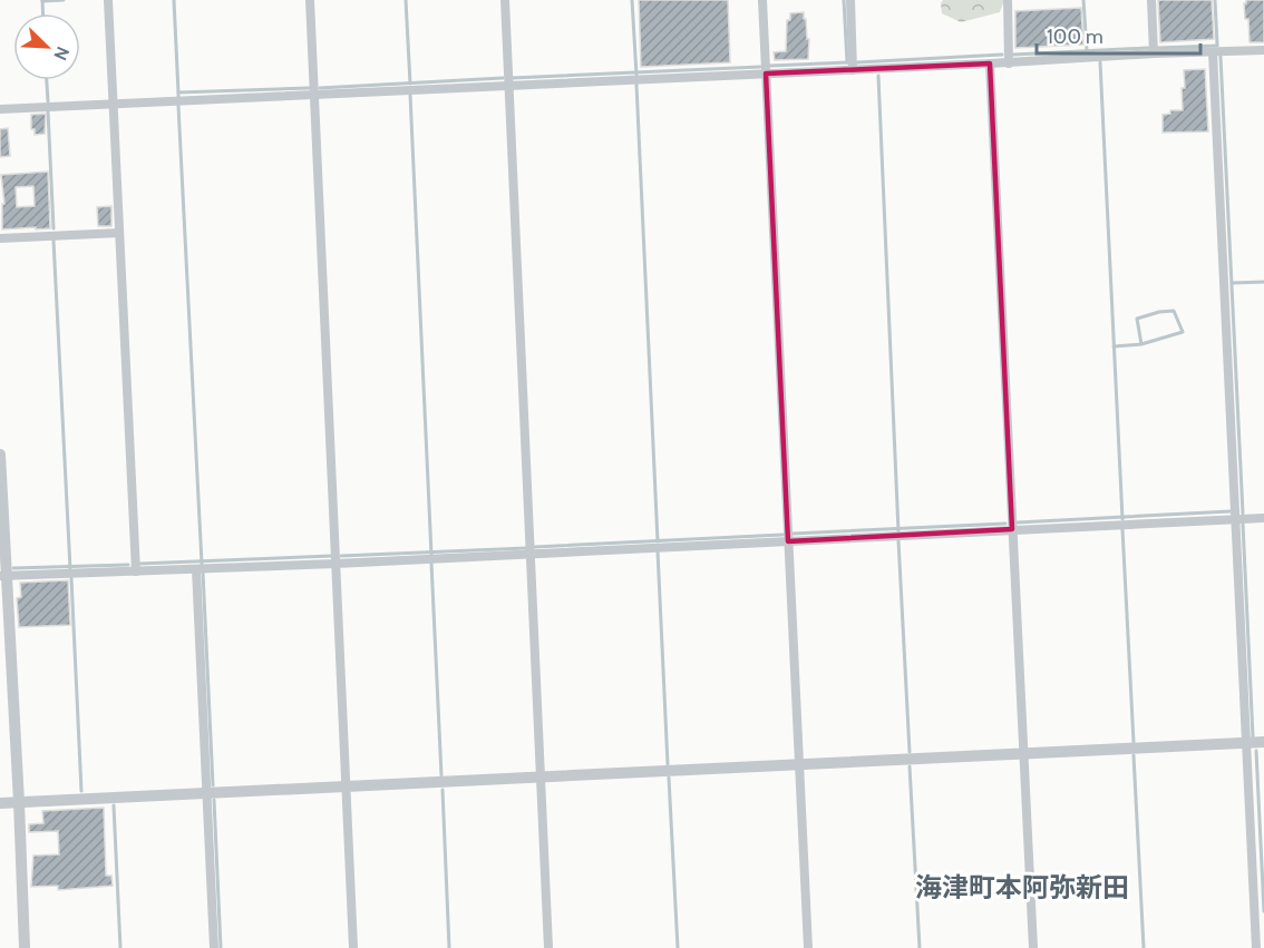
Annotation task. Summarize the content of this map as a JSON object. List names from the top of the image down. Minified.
{"districts":["海津町本阿弥新田"],"scale_bar":"100 m","north":"bottom right"}
